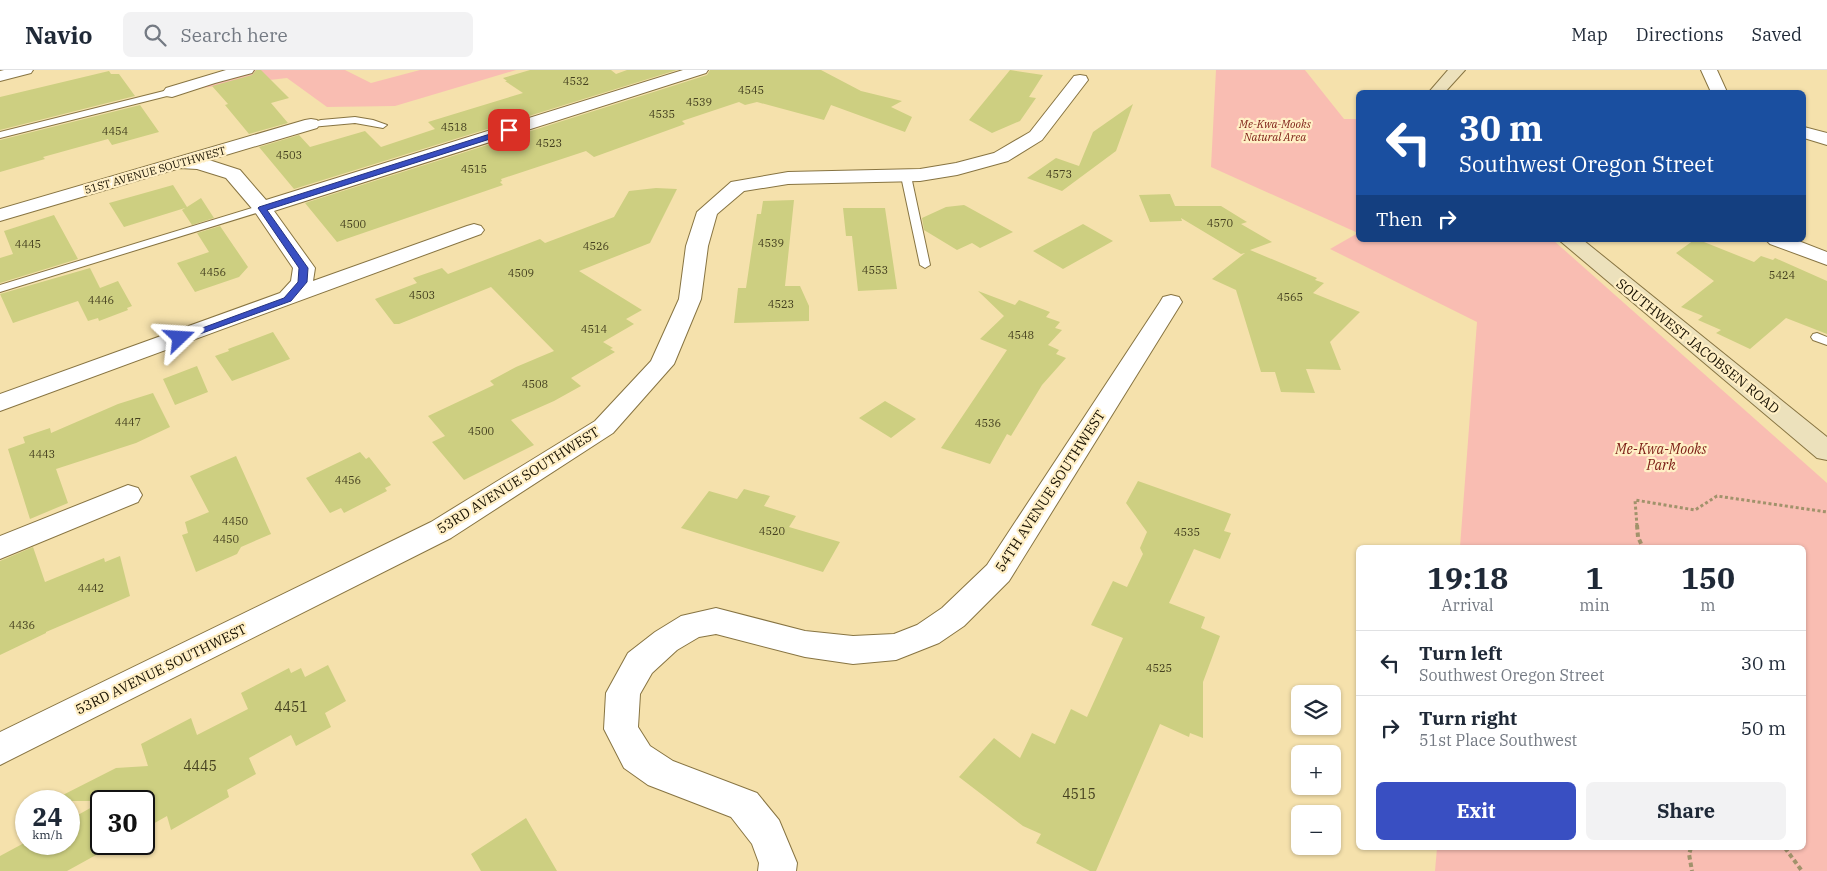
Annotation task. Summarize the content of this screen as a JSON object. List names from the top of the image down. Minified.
{"streets":{"street":["51ST AVENUE SOUTHWEST","SOUTHWEST JACOBSEN ROAD","53RD AVENUE SOUTHWEST","54TH AVENUE SOUTHWEST"]},"parks":["Me-Kwa-Mooks Natural Area","Me-Kwa-Mooks Park"],"house_numbers":["4532","4545","4539","4535","4518","4454","4523","4503","4515","4573","4570","4500","4539","4445","4526","4553","4456","4509","5424","4503","4565","4446","4523","4514","4548","4508","4447","4536","4500","4443","4456","4450","4520","4535","4450","4442","4436","4525","4451","4445","4515"],"page":{"header":"Navio","search":"Search here","nav":["Map","Directions","Saved"],"turn":["30 m","Southwest Oregon Street"],"then":"Then","eta":["19:18","Arrival","1","min","150","m"],"list":[{"name":"Turn left","note":"Southwest Oregon Street","value":"30 m"},{"name":"Turn right","note":"51st Place Southwest","value":"50 m"}],"map_buttons":["+","−"],"buttons":["Exit","Share"],"speed":"24 km/h","limit":"30"}}
